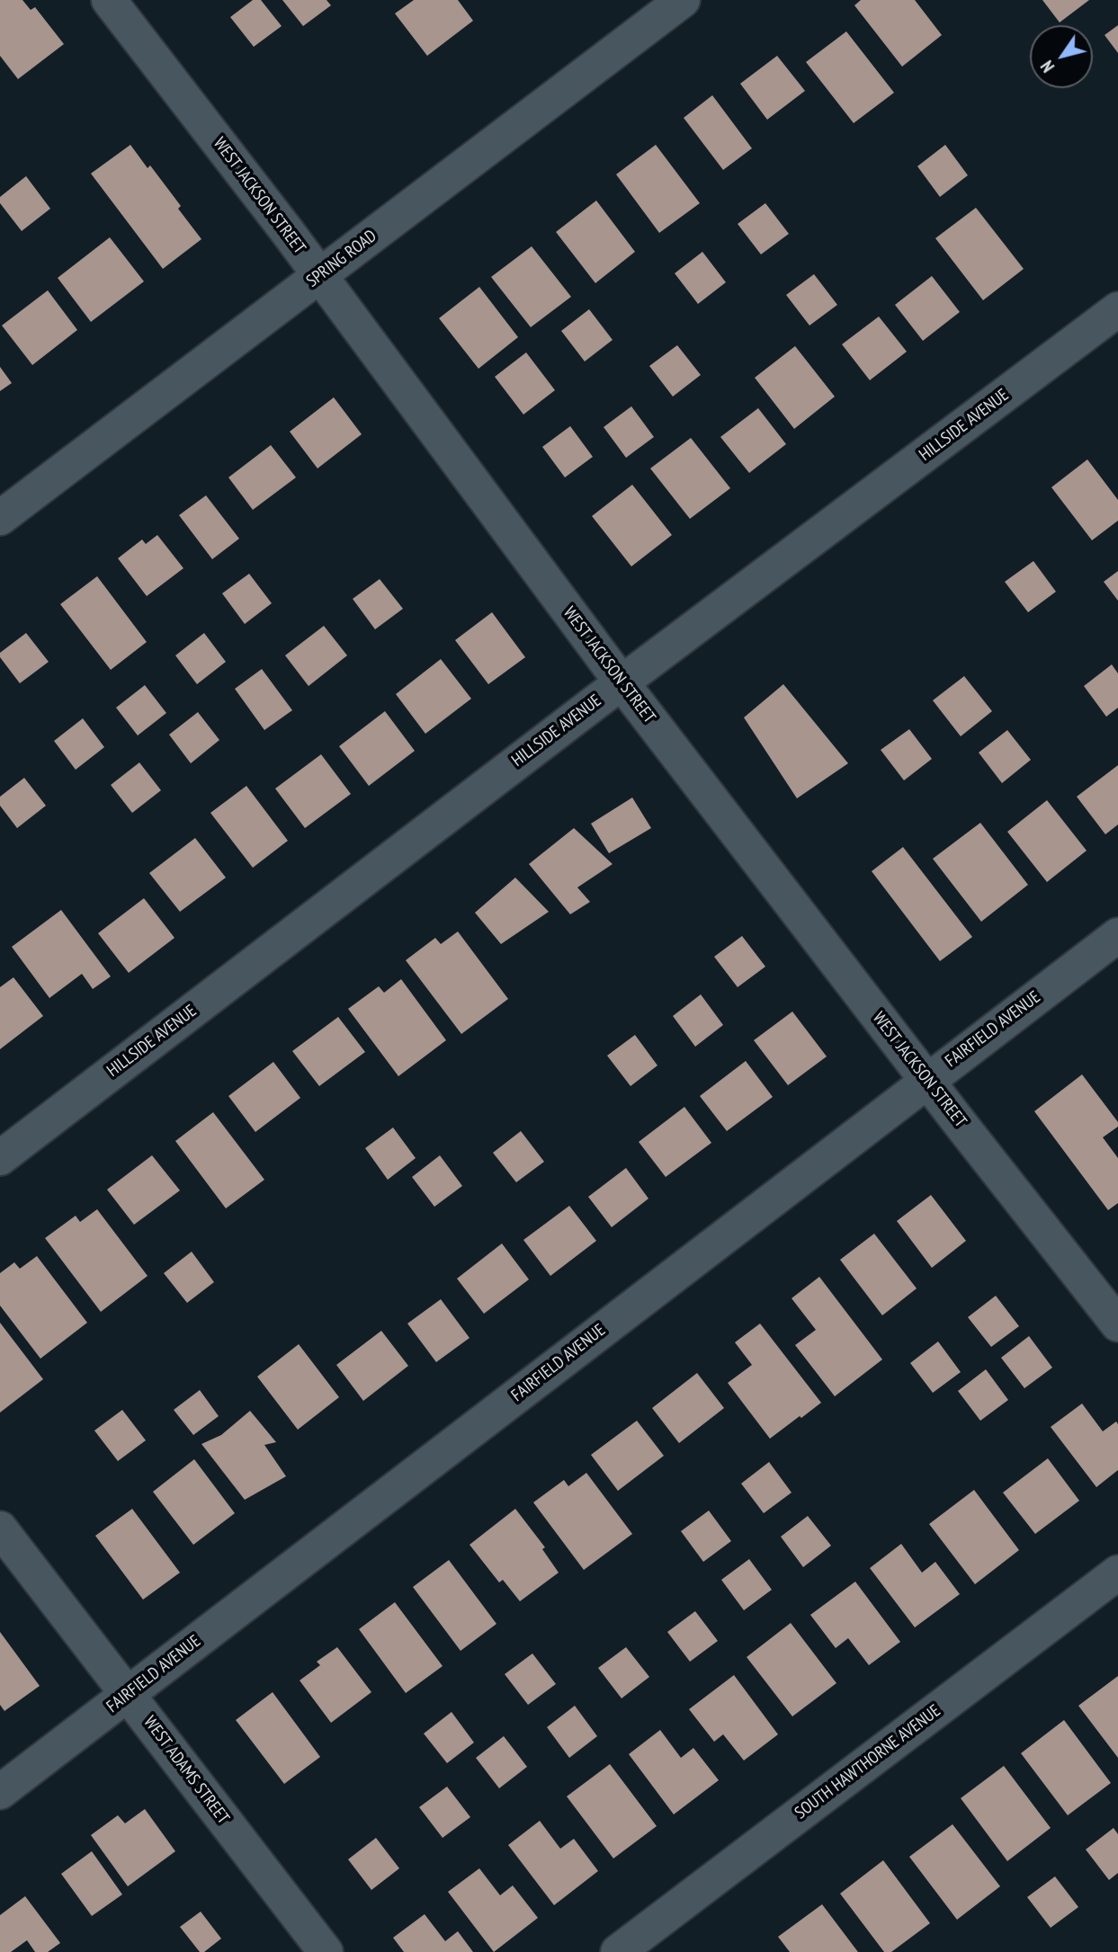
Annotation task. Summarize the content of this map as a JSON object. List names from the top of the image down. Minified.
{"streets":{"street":["WEST JACKSON STREET","SPRING ROAD","HILLSIDE AVENUE","FAIRFIELD AVENUE","SOUTH HAWTHORNE AVENUE","WEST ADAMS STREET"]},"crossings":[["WEST JACKSON STREET","SPRING ROAD"],["WEST JACKSON STREET","HILLSIDE AVENUE"],["WEST JACKSON STREET","FAIRFIELD AVENUE"],["FAIRFIELD AVENUE","WEST ADAMS STREET"]],"north":"bottom left"}
